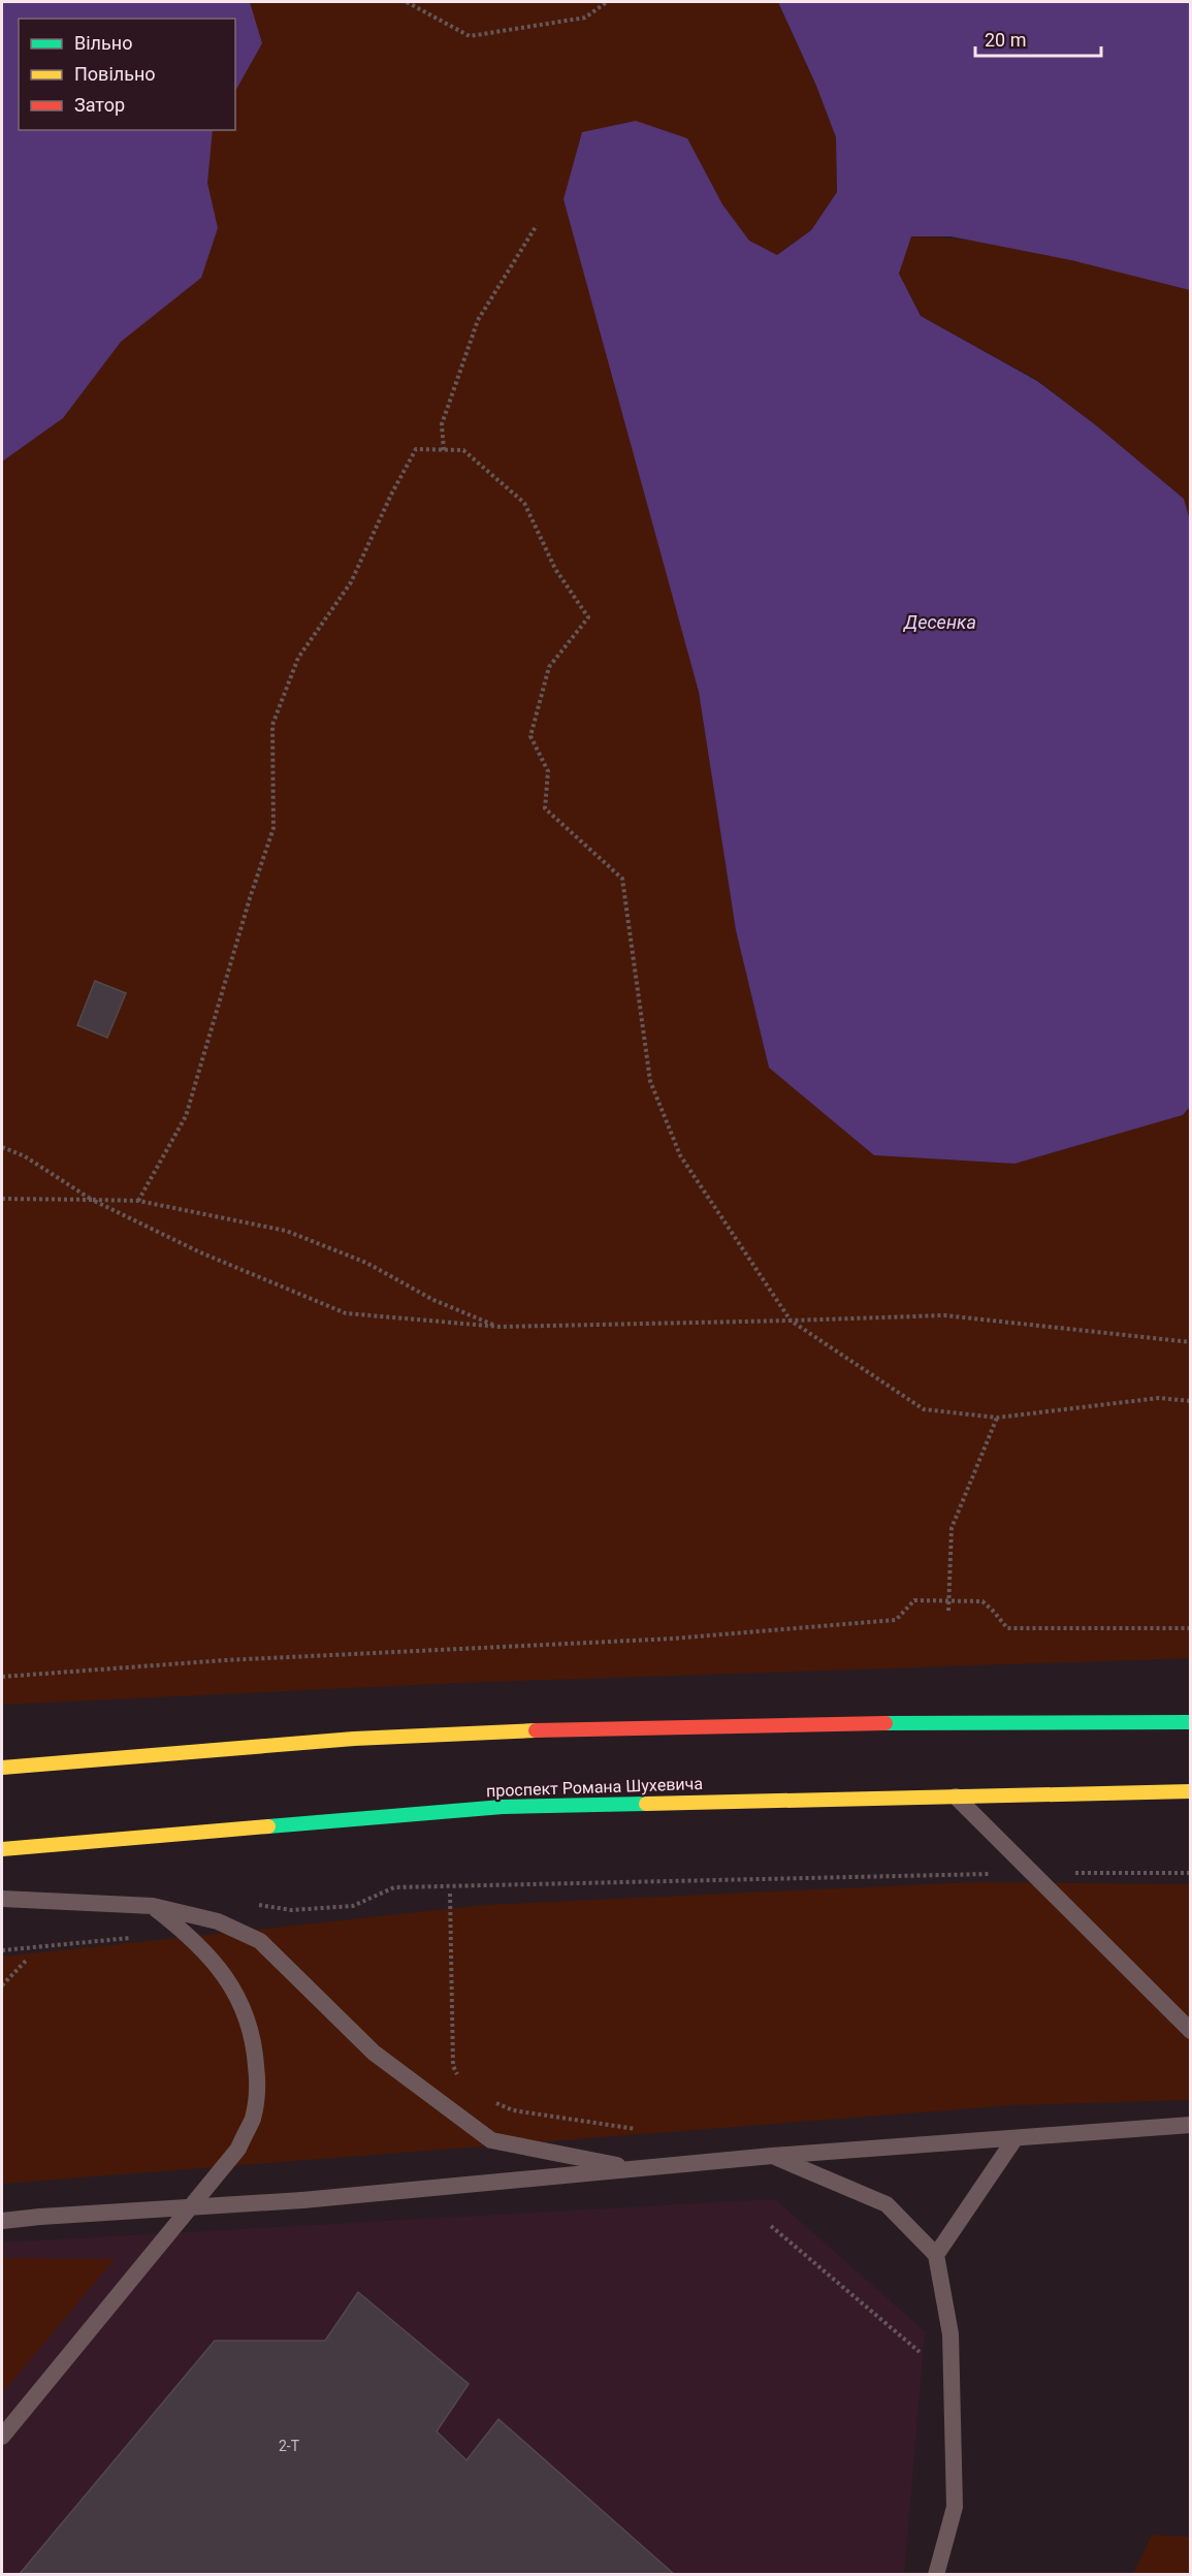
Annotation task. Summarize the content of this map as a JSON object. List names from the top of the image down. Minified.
{"streets":{"main road":["проспект Романа Шухевича"]},"water":["Десенка"],"house_numbers":["2-Т"],"legend":["Вільно","Повільно","Затор"],"scale_bar":"20 m"}
